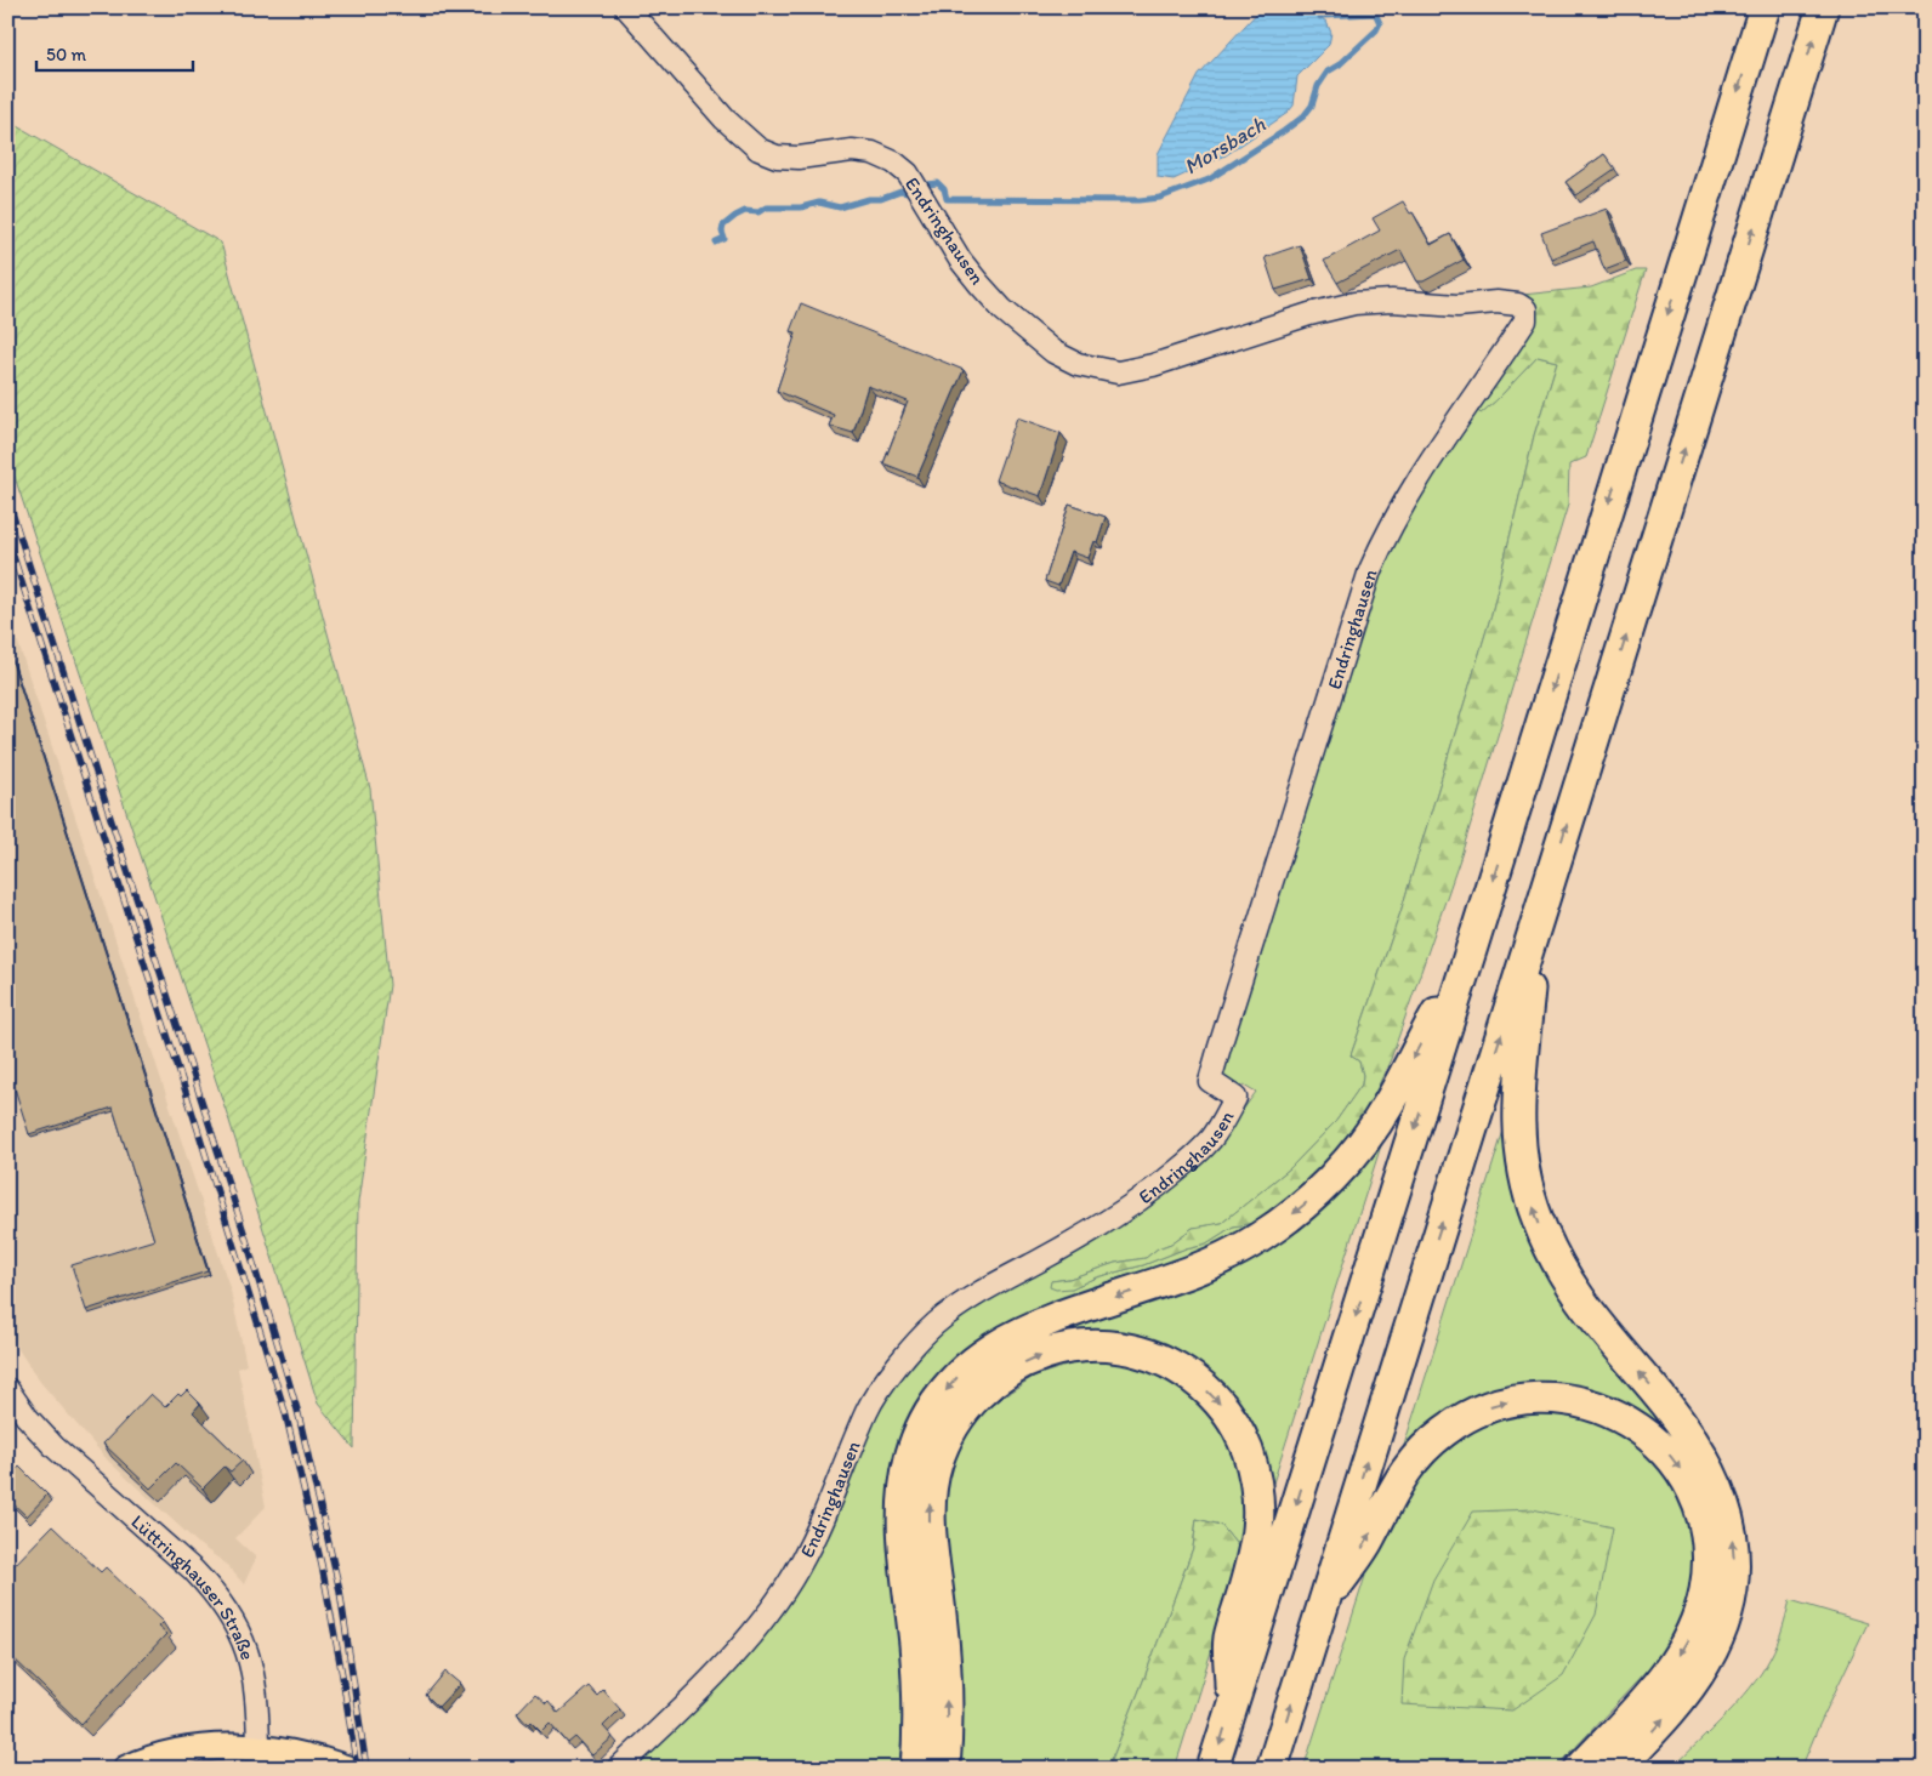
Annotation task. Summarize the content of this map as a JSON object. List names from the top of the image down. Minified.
{"streets":{"street":["Endringhausen","Lüttringhauser Straße"]},"water":["Morsbach"],"scale_bar":"50 m"}
